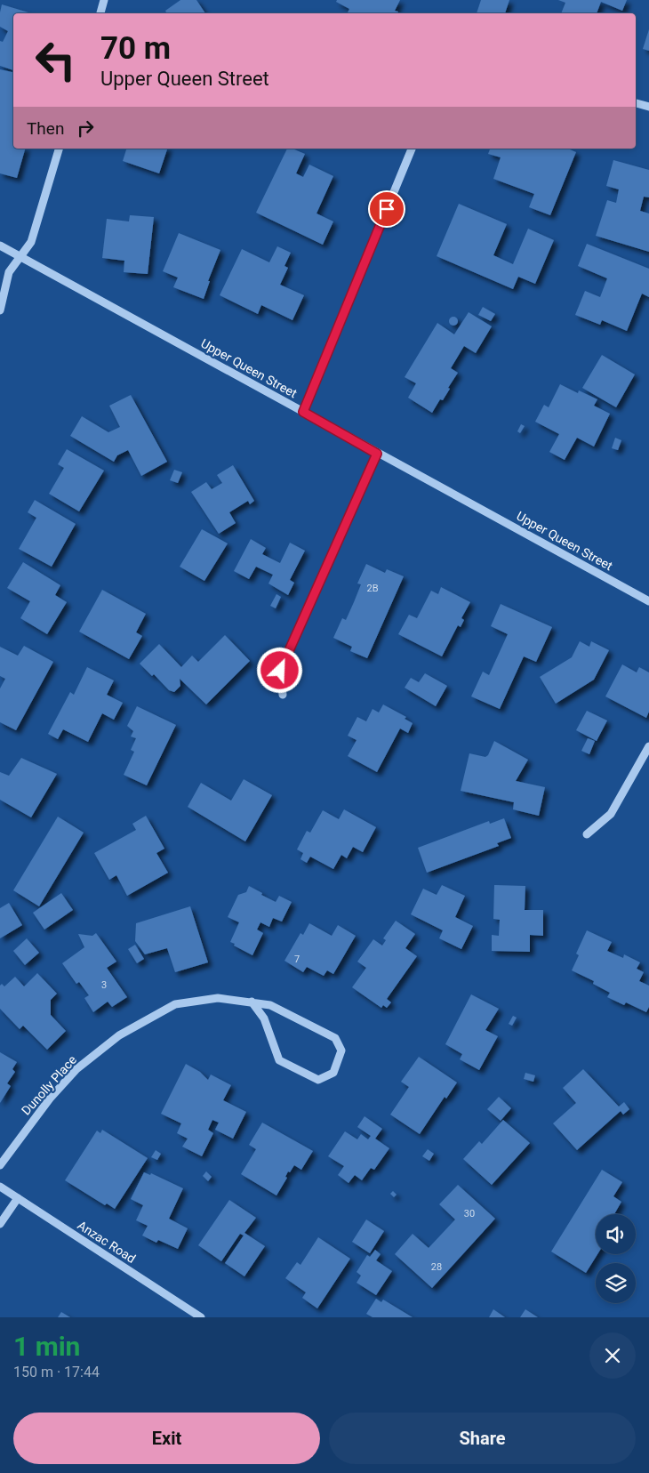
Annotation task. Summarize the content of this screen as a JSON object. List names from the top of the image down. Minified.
{"streets":{"street":["Upper Queen Street","Dunolly Place","Anzac Road"]},"house_numbers":["2B","7","3","30","28"],"page":{"turn":["70 m","Upper Queen Street"],"then":"Then","heading":["1 min","150 m · 17:44"],"buttons":["Exit","Share"]}}
